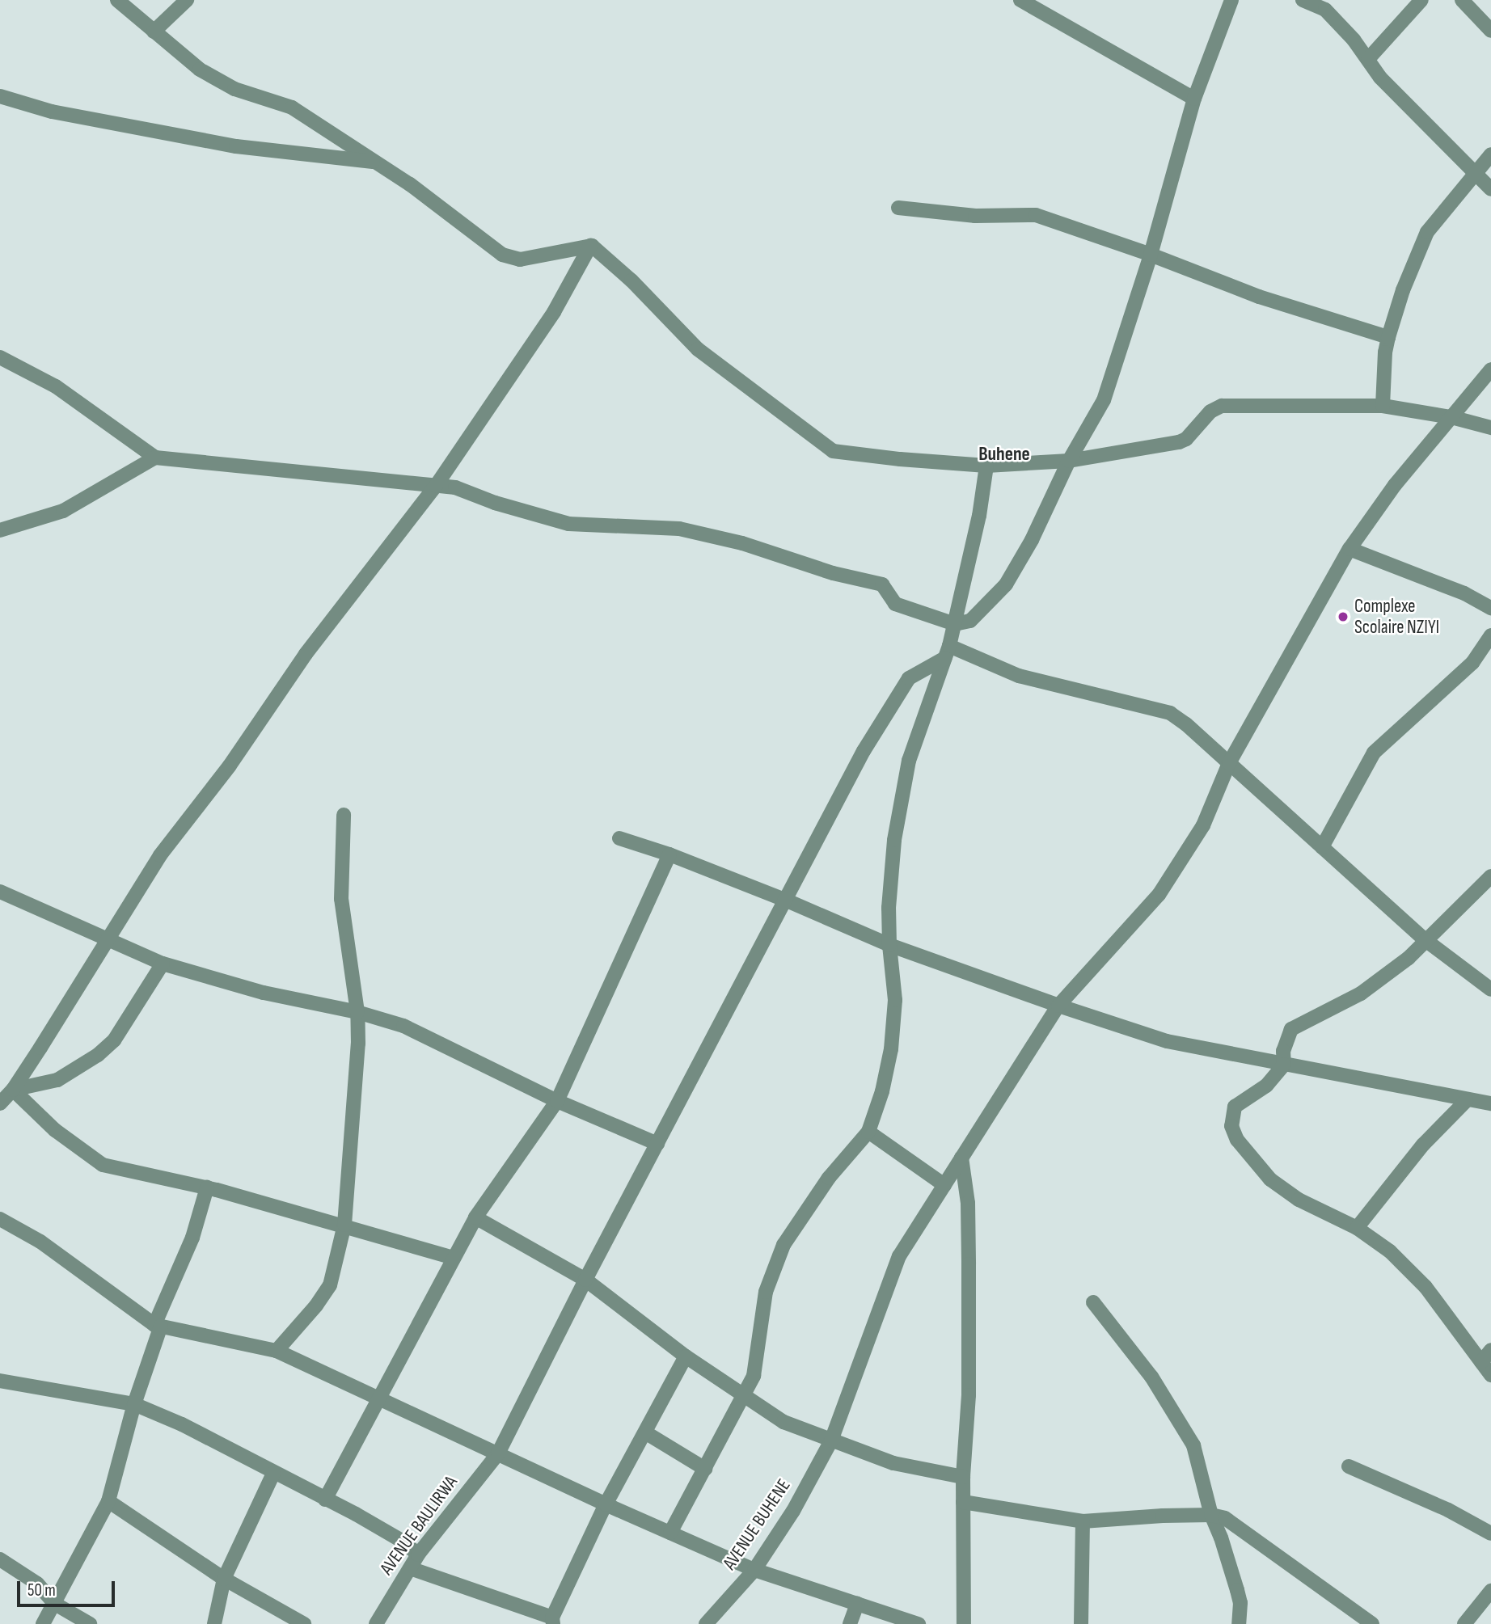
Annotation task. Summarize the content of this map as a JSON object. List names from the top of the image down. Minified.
{"streets":{"street":["AVENUE BUHENE","AVENUE BAULIRWA"]},"districts":["Buhene"],"places":["Complexe Scolaire NZIYI"],"scale_bar":"50 m"}
